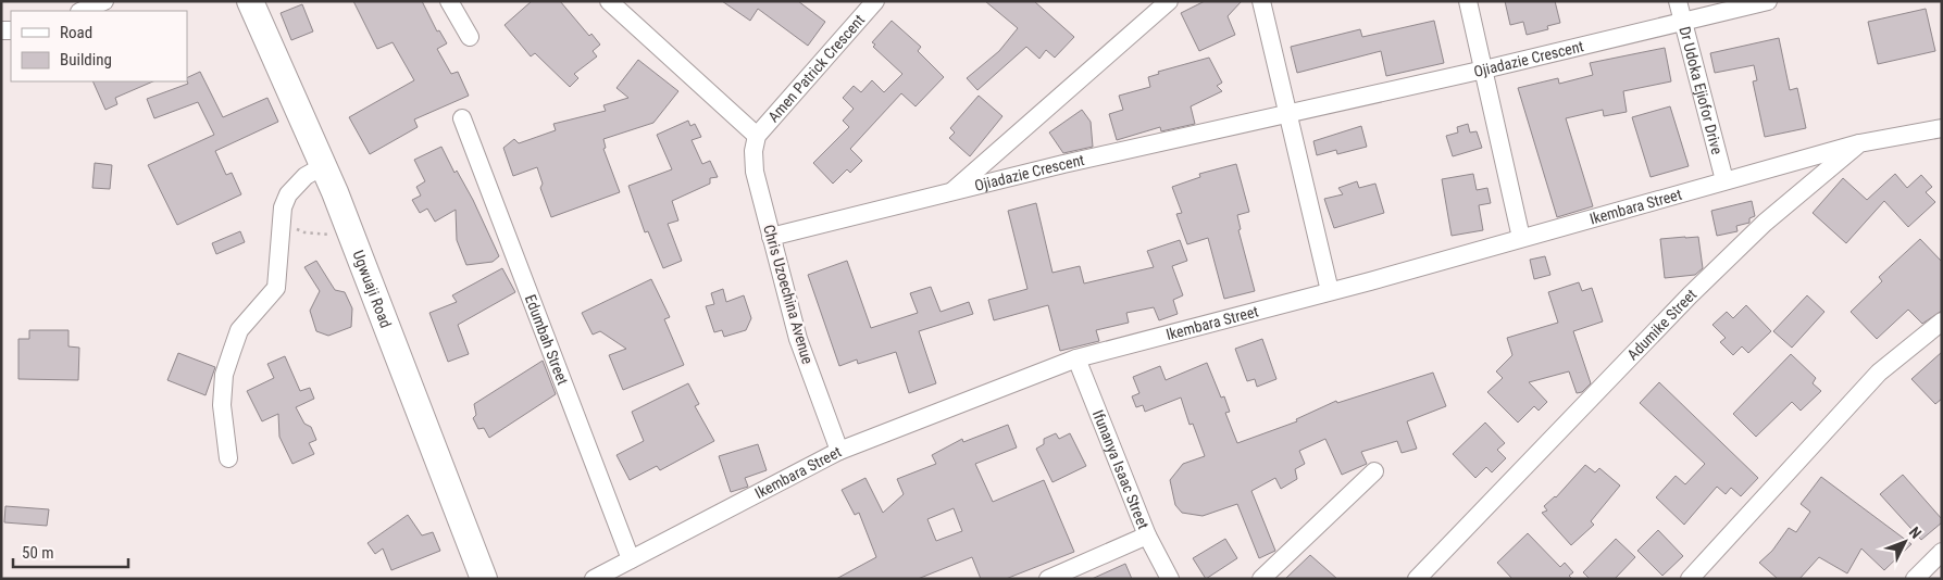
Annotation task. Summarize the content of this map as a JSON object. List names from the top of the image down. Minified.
{"streets":{"main road":["Ugwuaji Road"],"street":["Ojiadazie Crescent","Amen Patrick Crescent","Dr Udoka Ejiofor Drive","Ikembara Street","Chris Uzoechina Avenue","Adumike Street","Edumbah Street","Ifunanya Isaac Street"]},"crossings":[["Ojiadazie Crescent","Dr Udoka Ejiofor Drive"],["Ojiadazie Crescent","Chris Uzoechina Avenue"],["Amen Patrick Crescent","Chris Uzoechina Avenue"],["Dr Udoka Ejiofor Drive","Ikembara Street"],["Ikembara Street","Chris Uzoechina Avenue"],["Ikembara Street","Adumike Street"],["Ikembara Street","Edumbah Street"],["Ikembara Street","Ifunanya Isaac Street"]],"legend":["Road","Building"],"scale_bar":"50 m","north":"top right"}
